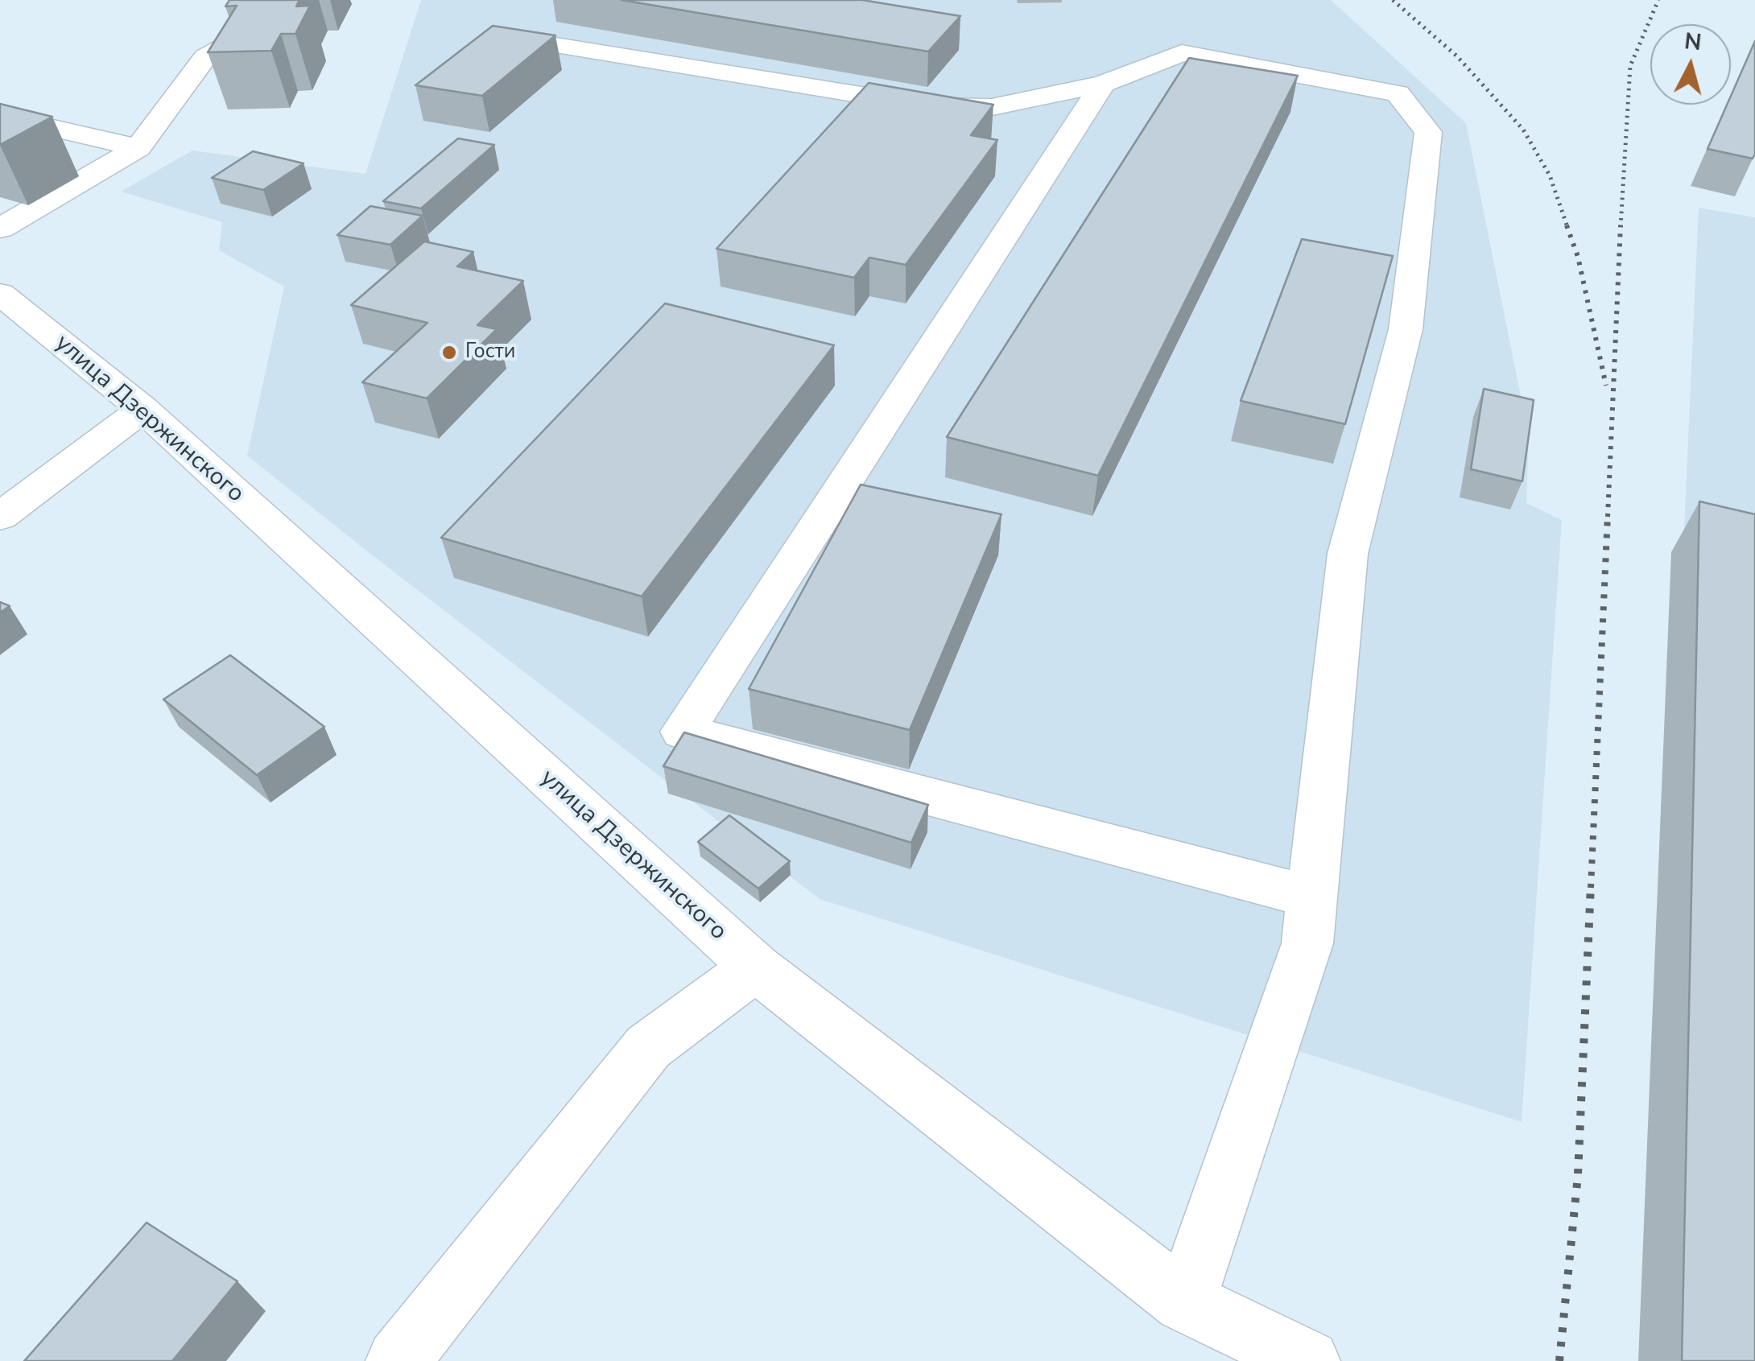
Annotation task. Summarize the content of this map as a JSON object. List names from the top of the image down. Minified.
{"streets":{"street":["улица Дзержинского"]},"places":["Гости"],"north":"top"}
